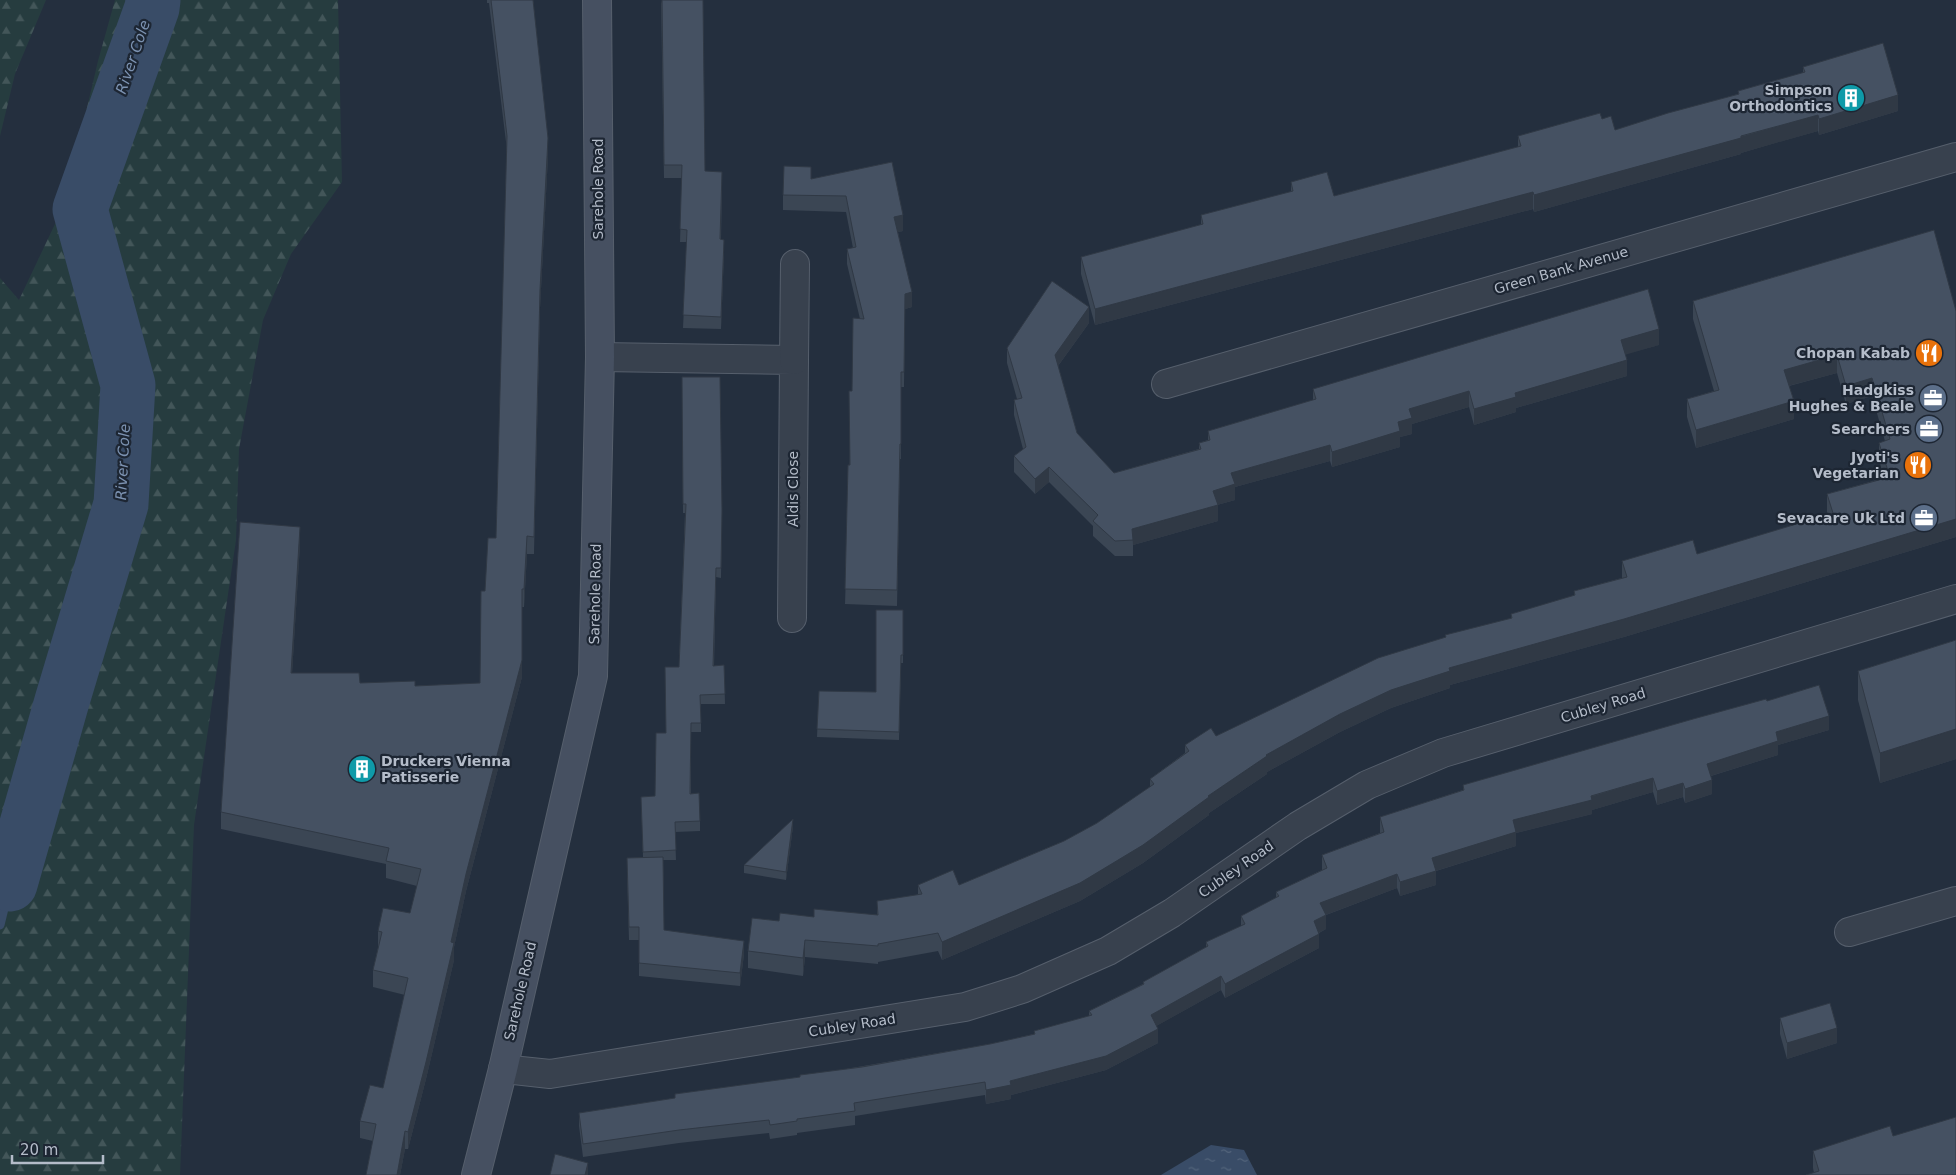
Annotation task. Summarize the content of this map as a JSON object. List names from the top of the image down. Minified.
{"streets":{"street":["Sarehole Road","Green Bank Avenue","Aldis Close","Cubley Road"]},"crossings":[["Sarehole Road","Cubley Road"]],"water":["River Cole"],"places":{"building":["Simpson Orthodontics","Druckers Vienna Patisserie"],"restaurant":["Chopan Kabab","Jyoti's Vegetarian"],"office":["Hadgkiss Hughes & Beale","Searchers","Sevacare Uk Ltd"]},"scale_bar":"20 m"}
